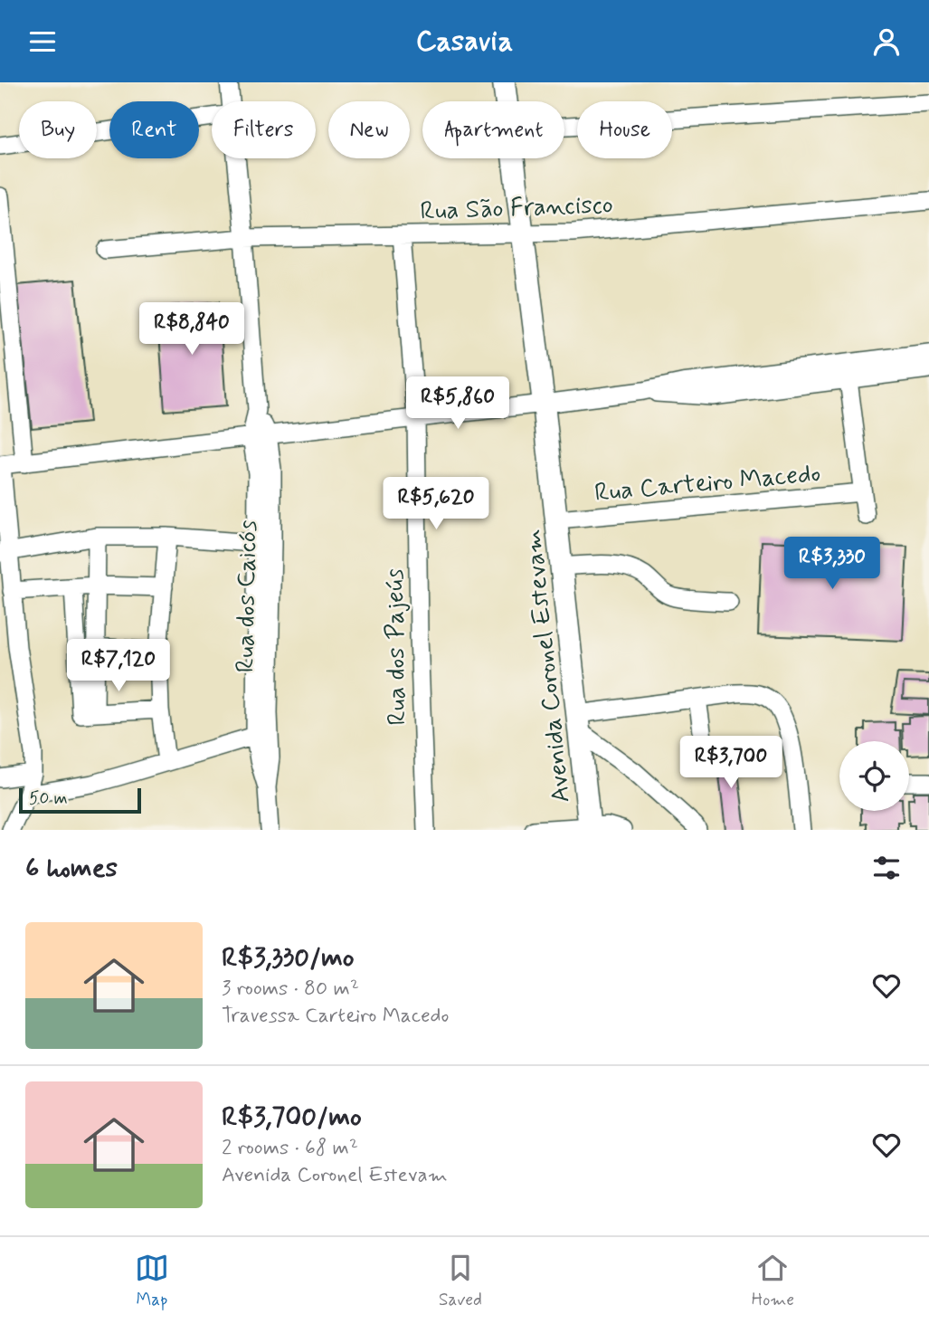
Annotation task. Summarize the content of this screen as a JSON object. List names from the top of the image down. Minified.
{"streets":{"main road":["Avenida Coronel Estevam"],"street":["Rua São Francisco","Rua Carteiro Macedo","Rua dos Caicós","Rua dos Pajeús"]},"crossings":[["Rua São Francisco","Rua dos Caicós"],["Rua São Francisco","Rua dos Pajeús"],["Rua São Francisco","Avenida Coronel Estevam"],["Rua Carteiro Macedo","Avenida Coronel Estevam"]],"scale_bar":"50 m","page":{"header":"Casavia","chip":["Buy","Rent","Filters","New","Apartment","House"],"price":["R$8,840","R$5,860","R$5,620","R$3,330","R$7,120","R$3,700"],"scale":"50 m","heading":"6 homes","list":[{"name":"R$3,330/mo","note":"3 rooms · 80 m² · Travessa Carteiro Macedo"},{"name":"R$3,700/mo","note":"2 rooms · 68 m² · Avenida Coronel Estevam"}],"tabs":["Map","Saved","Home"]}}
